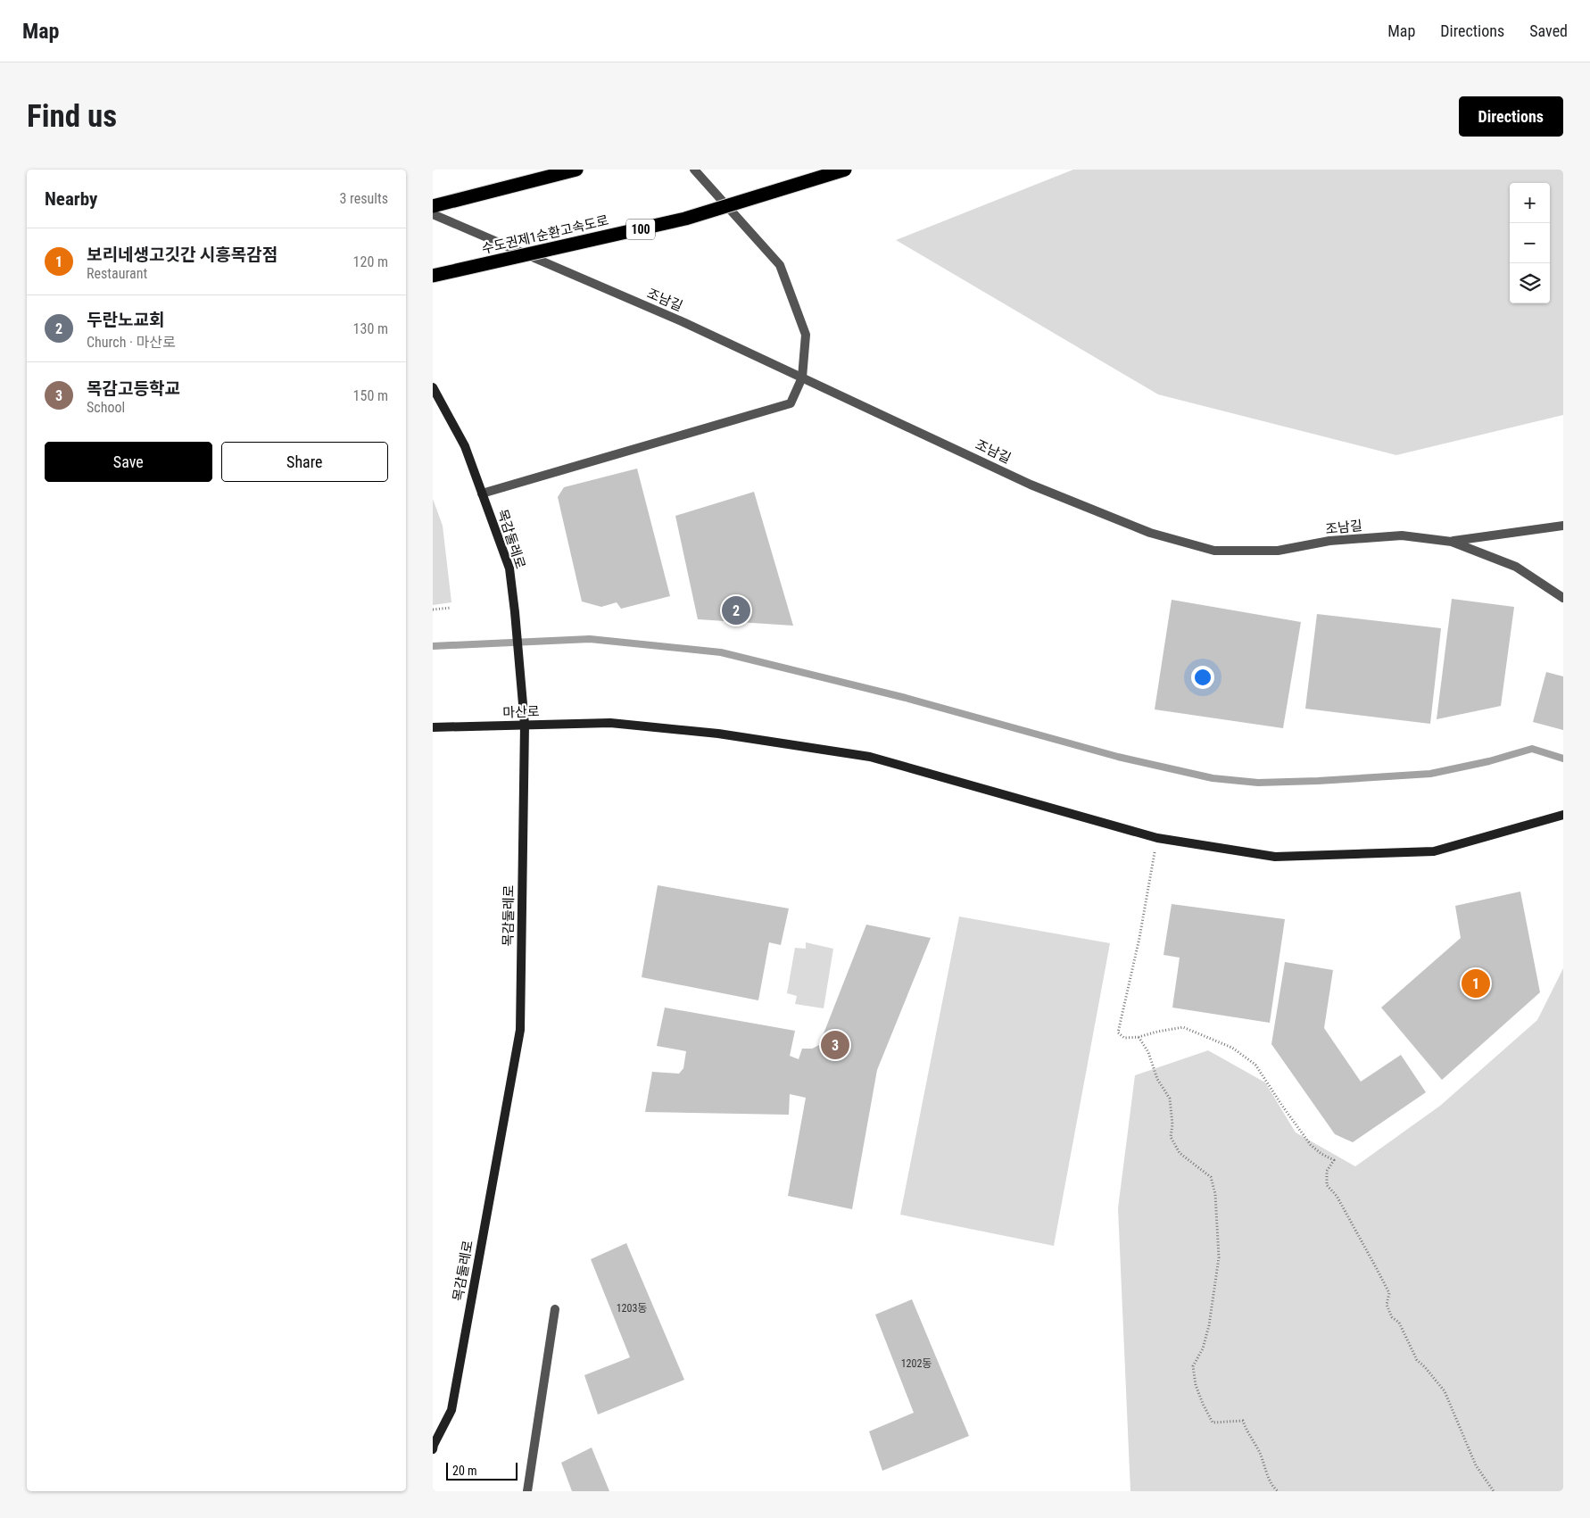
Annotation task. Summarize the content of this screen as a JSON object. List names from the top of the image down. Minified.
{"streets":{"highway":["100","수도권제1순환고속도로"],"street":["조남길","목감둘레로","마산로"]},"crossings":[["목감둘레로","마산로"]],"house_numbers":["1203동","1202동"],"scale_bar":"20 m","page":{"header":"Map","nav":["Map","Directions","Saved"],"buttons":["Directions",["Save","Share"]],"title":"Find us","heading":["Nearby","3 results"],"map_buttons":["+","−"],"list":[{"mark":"1","name":"보리네생고깃간 시흥목감점","note":"Restaurant","value":"120 m"},{"mark":"2","name":"두란노교회","note":"Church · 마산로","value":"130 m"},{"mark":"3","name":"목감고등학교","note":"School","value":"150 m"}],"pins":["2","1","3"],"scale":"20 m"}}
